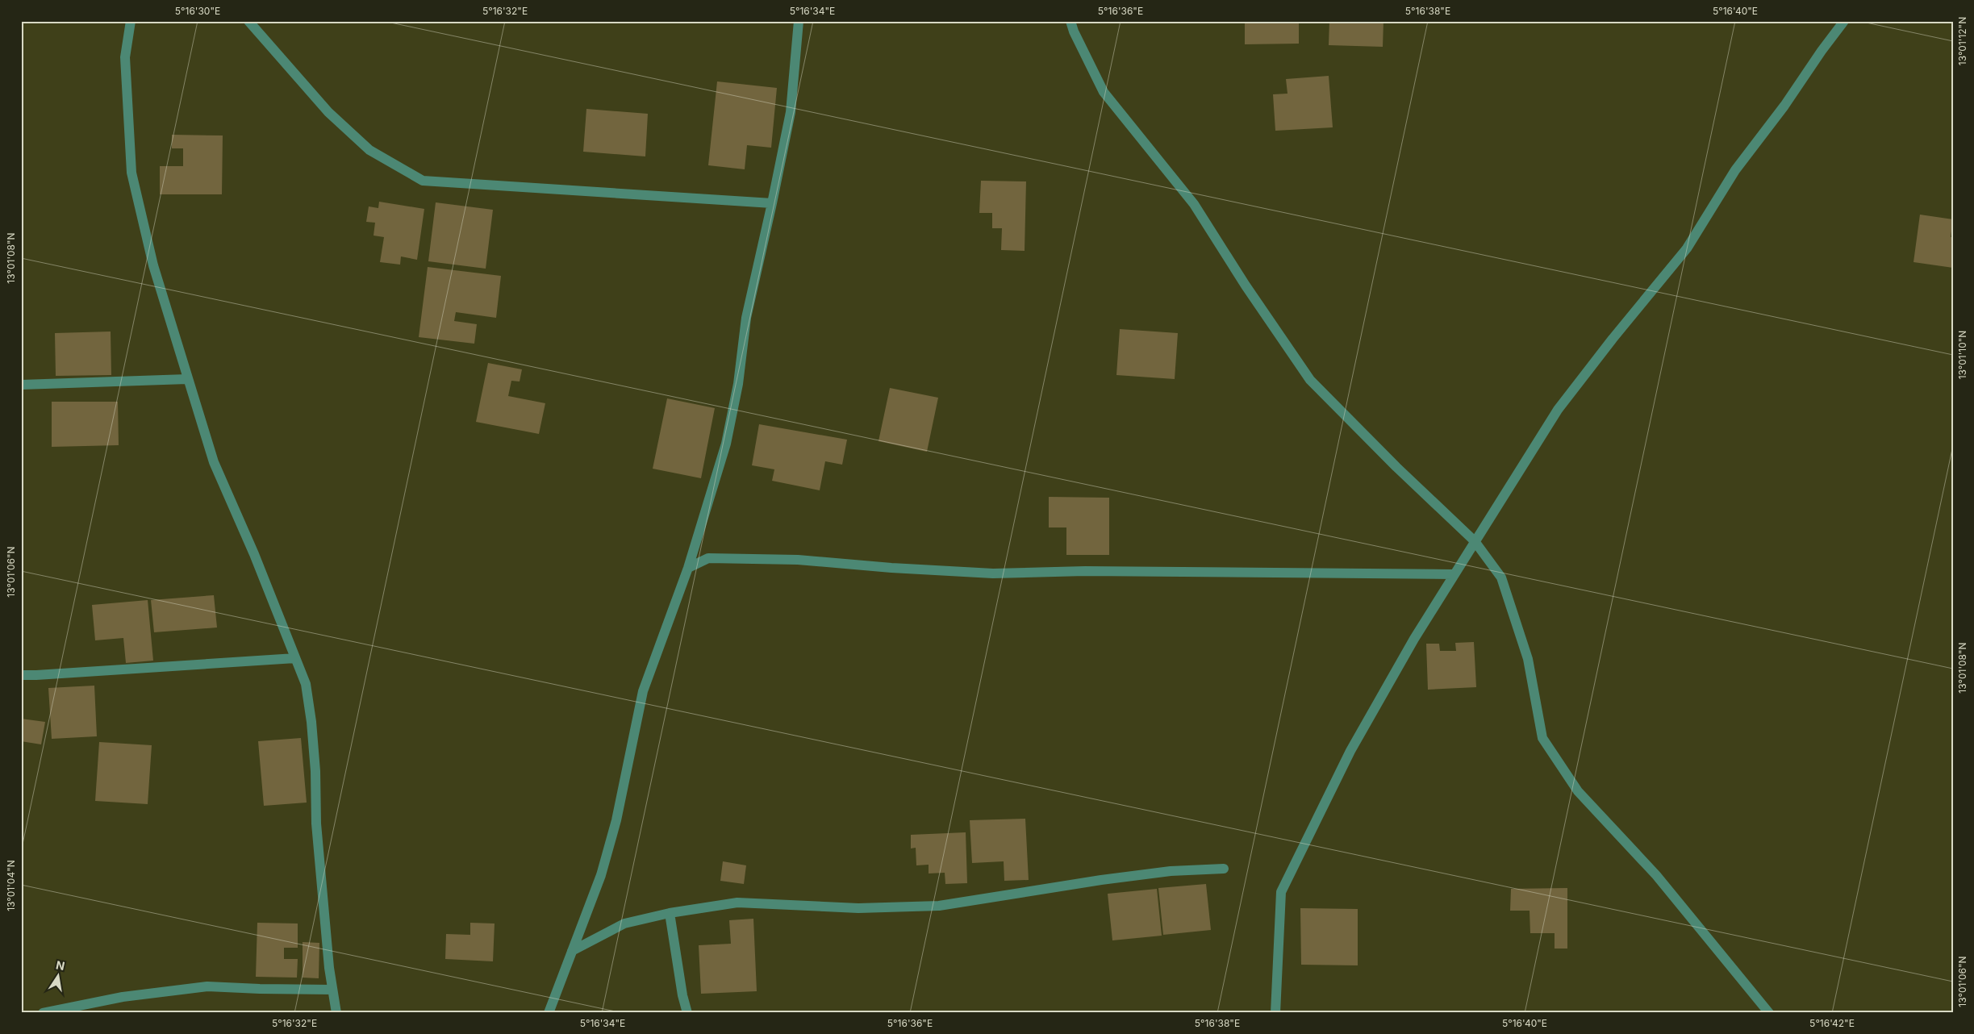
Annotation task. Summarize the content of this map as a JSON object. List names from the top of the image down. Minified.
{"north":"top","coordinates":["5°16'30\"E","5°16'32\"E","5°16'34\"E","5°16'36\"E","5°16'38\"E","5°16'40\"E","13°01'12\"N","13°01'08\"N","13°01'10\"N","13°01'06\"N","13°01'04\"N","5°16'42\"E"]}
